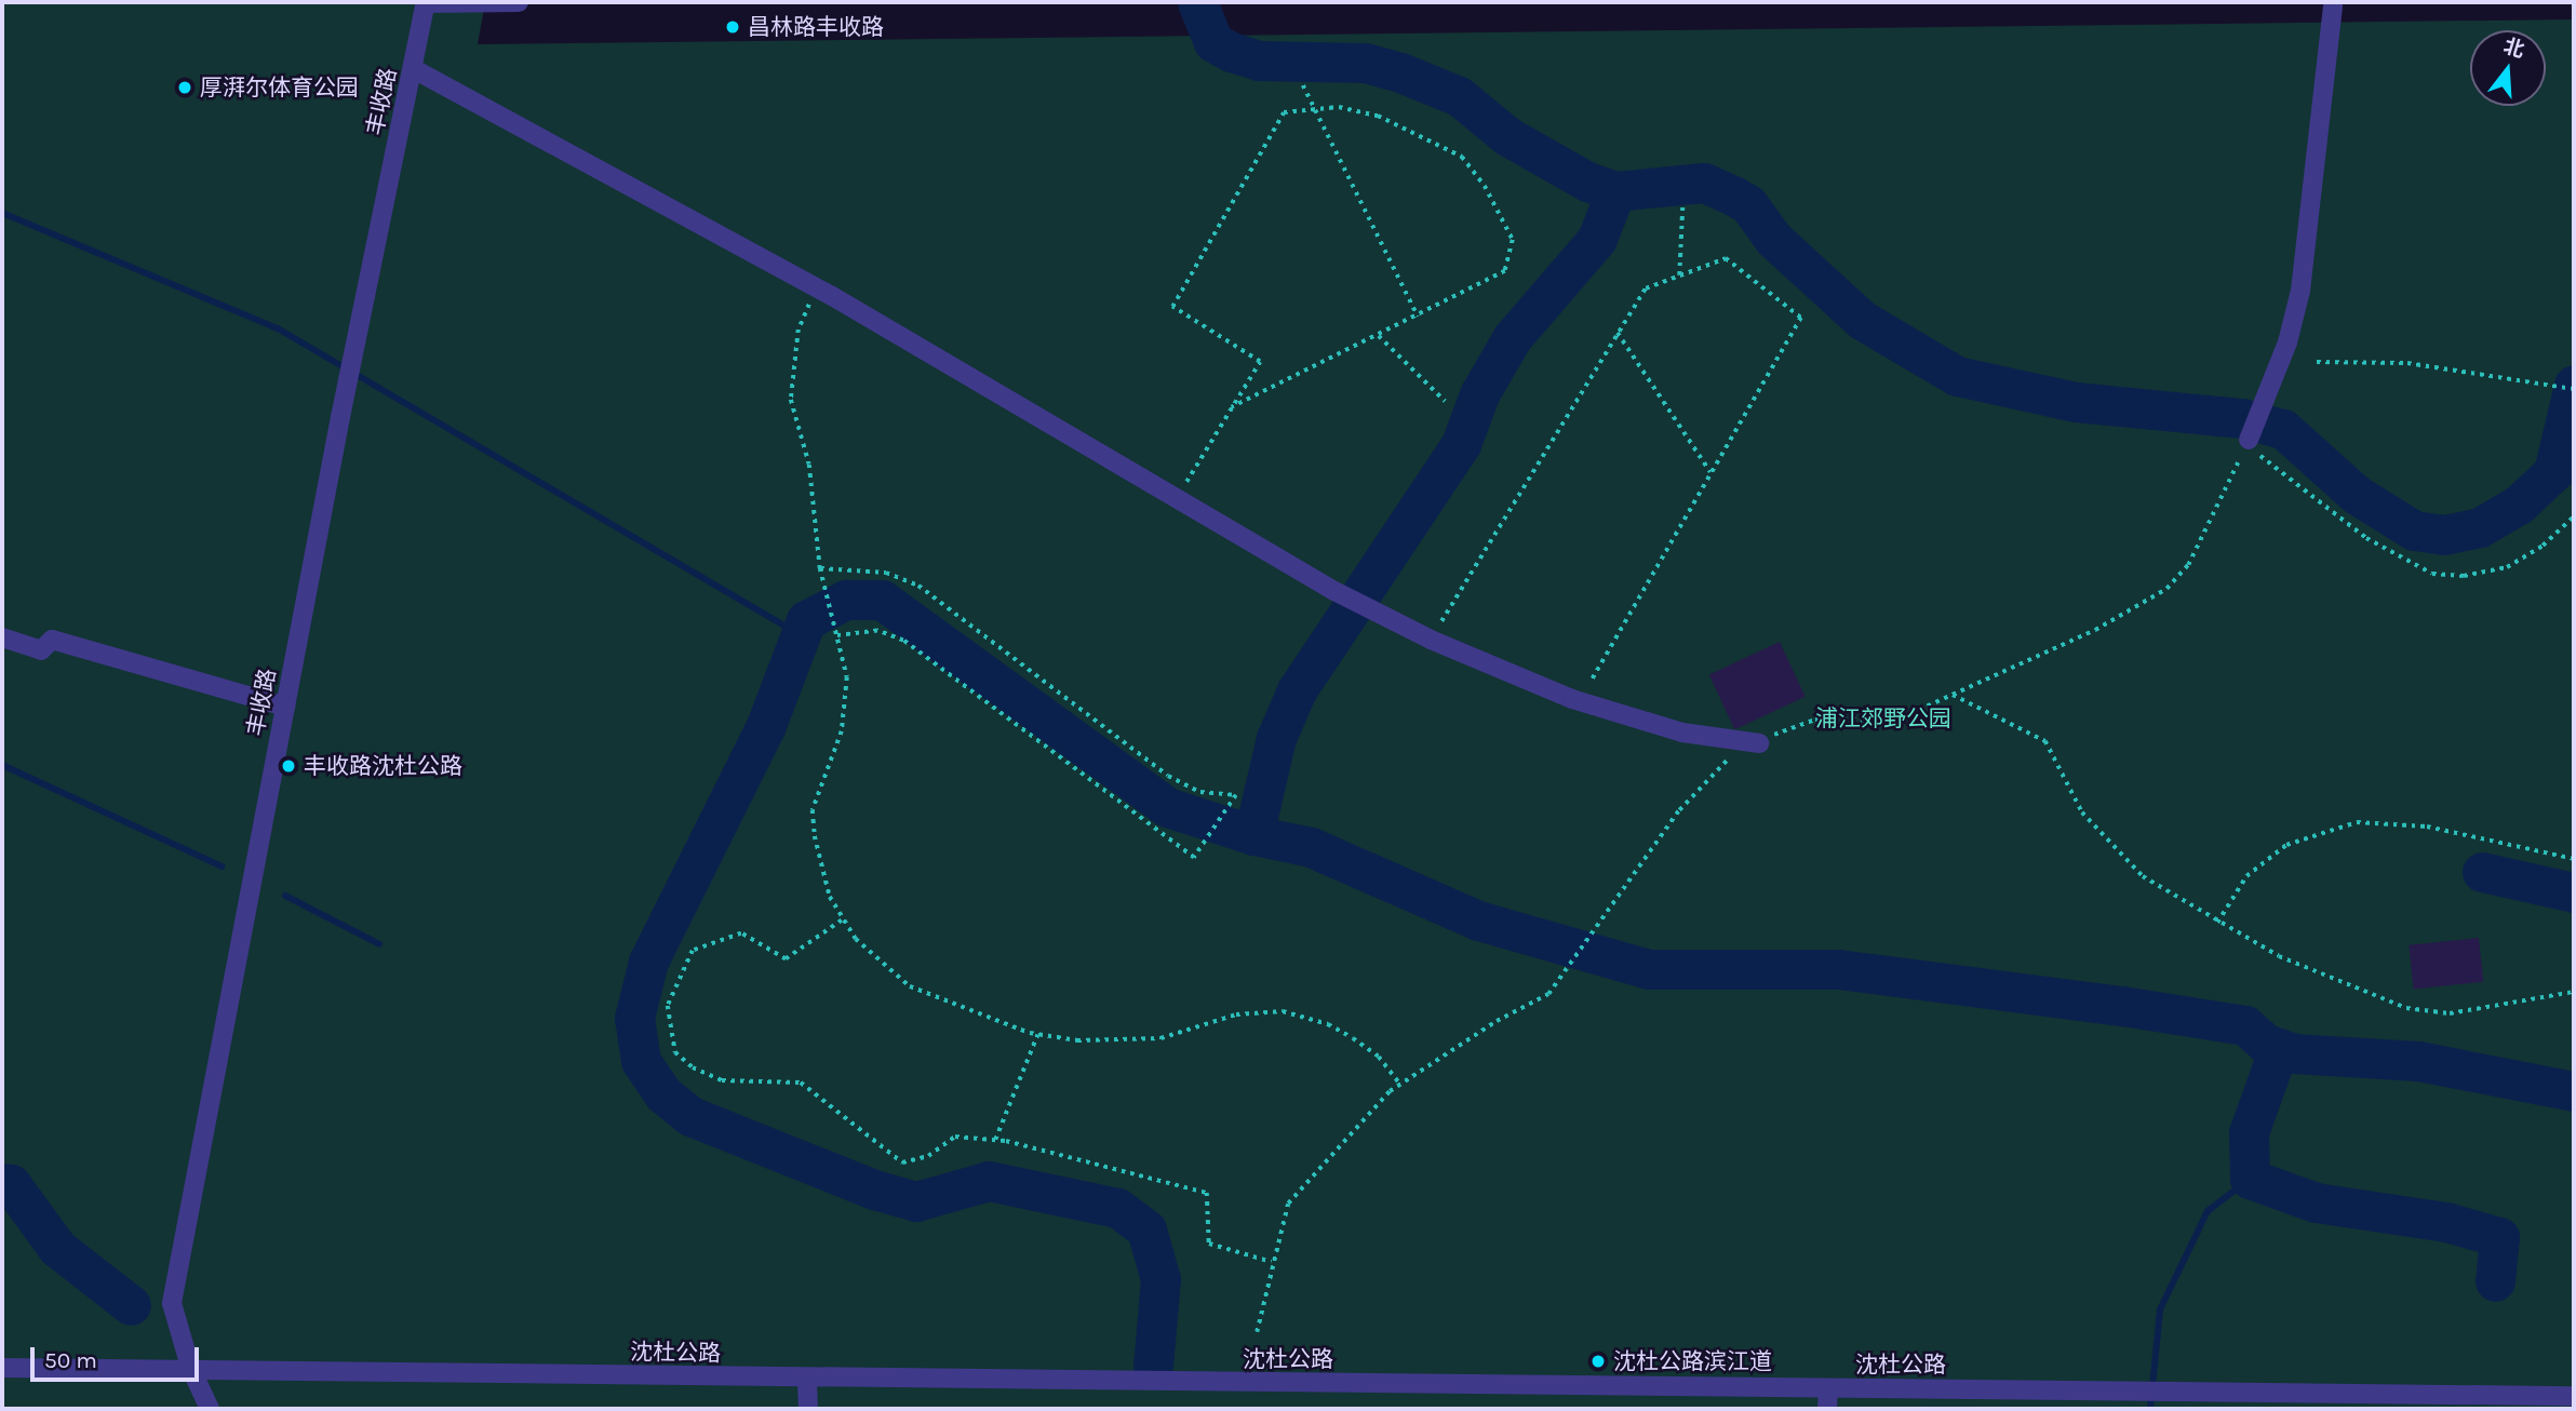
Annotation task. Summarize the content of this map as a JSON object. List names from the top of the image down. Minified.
{"streets":{"street":["丰收路","沈杜公路"]},"crossings":[["丰收路","沈杜公路"]],"parks":["浦江郊野公园"],"places":["昌林路丰收路","厚湃尔体育公园","丰收路沈杜公路","沈杜公路滨江道"],"scale_bar":"50 m","north":"top"}
